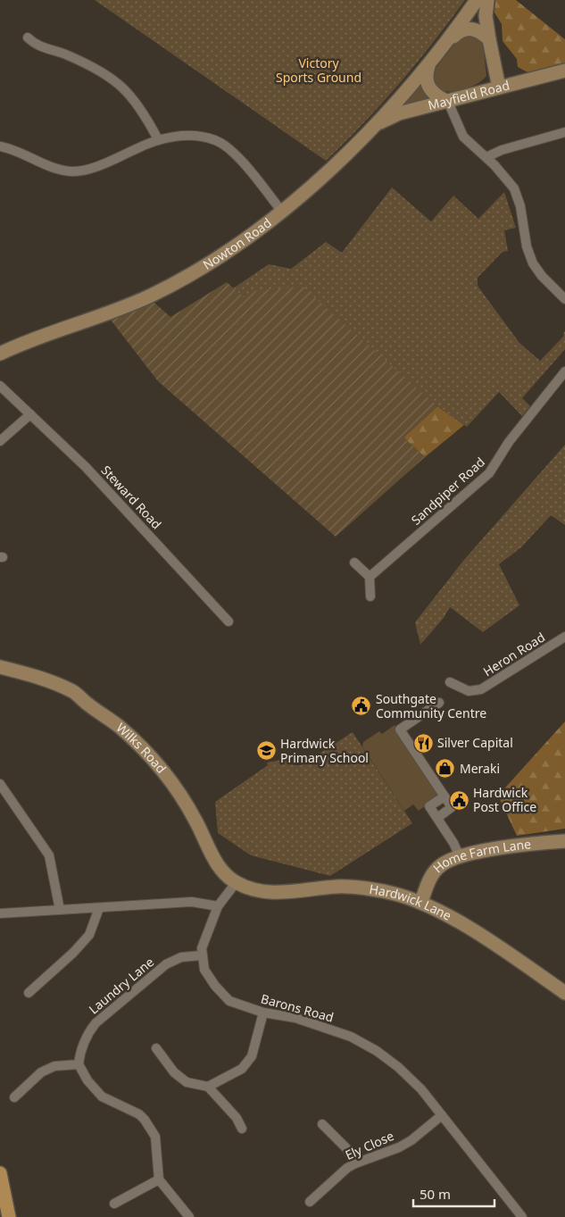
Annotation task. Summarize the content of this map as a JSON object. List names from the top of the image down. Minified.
{"streets":{"street":["Mayfield Road","Nowton Road","Sandpiper Road","Steward Road","Heron Road","Wilks Road","Home Farm Lane","Hardwick Lane","Laundry Lane","Barons Road","Ely Close"]},"crossings":[["Mayfield Road","Nowton Road"],["Wilks Road","Hardwick Lane"],["Home Farm Lane","Hardwick Lane"],["Laundry Lane","Barons Road"],["Barons Road","Ely Close"]],"parks":["Victory Sports Ground"],"places":{"public building":["Southgate Community Centre","Hardwick Post Office"],"restaurant":["Silver Capital"],"school or university":["Hardwick Primary School"],"shop":["Meraki"]},"scale_bar":"50 m"}
